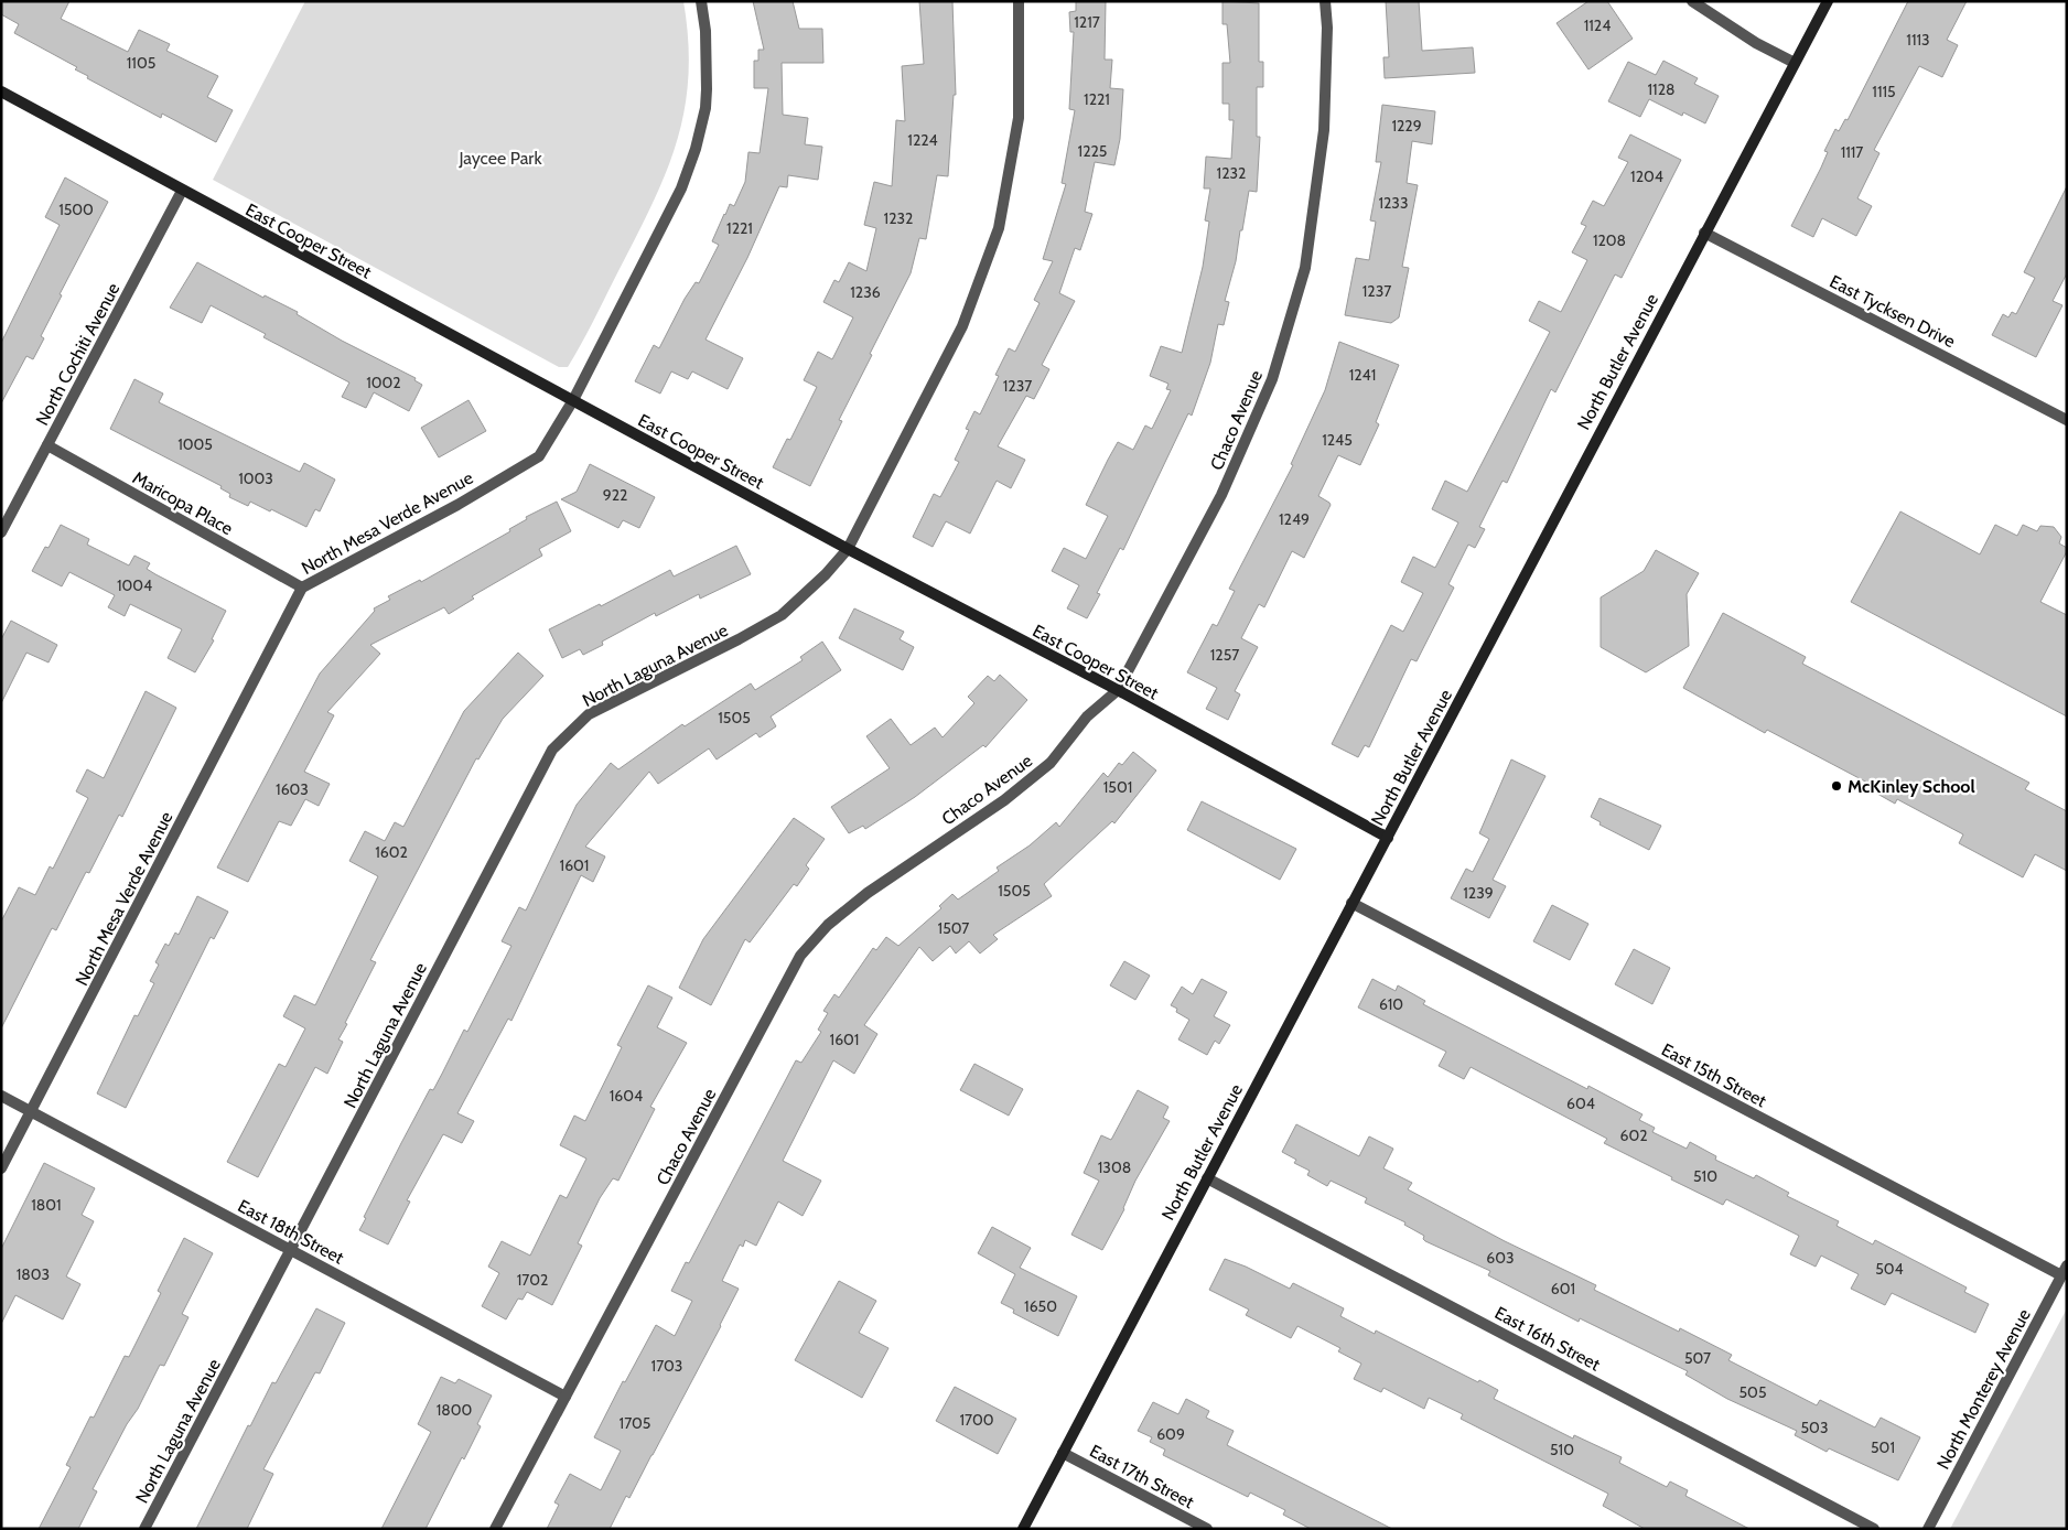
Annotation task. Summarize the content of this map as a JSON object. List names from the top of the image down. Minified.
{"streets":{"main road":["East Cooper Street","North Butler Avenue"],"street":["East Tycksen Drive","North Cochiti Avenue","Chaco Avenue","Maricopa Place","North Mesa Verde Avenue","North Laguna Avenue","East 15th Street","East 18th Street","East 16th Street","North Monterey Avenue","East 17th Street"]},"crossings":[["East Cooper Street","North Cochiti Avenue"],["East Cooper Street","North Butler Avenue"],["East Cooper Street","Chaco Avenue"],["East Cooper Street","North Mesa Verde Avenue"],["East Cooper Street","North Laguna Avenue"],["East Tycksen Drive","North Butler Avenue"],["North Cochiti Avenue","Maricopa Place"],["North Butler Avenue","East 15th Street"],["North Butler Avenue","East 16th Street"],["North Butler Avenue","East 17th Street"],["Chaco Avenue","East 18th Street"],["Maricopa Place","North Mesa Verde Avenue"],["North Mesa Verde Avenue","East 18th Street"],["North Laguna Avenue","East 18th Street"],["East 15th Street","North Monterey Avenue"]],"parks":["Jaycee Park"],"places":["McKinley School"],"house_numbers":["1217","1124","1113","1105","1128","1115","1221","1229","1224","1225","1117","1232","1204","1233","1500","1232","1221","1208","1237","1236","1241","1002","1237","1245","1005","1003","922","1249","1004","1257","1505","1501","1603","1602","1601","1505","1239","1507","610","1601","1604","604","602","1308","510","1801","603","504","1803","1702","601","1650","507","1703","505","1800","1700","1705","503","609","501","510"]}
